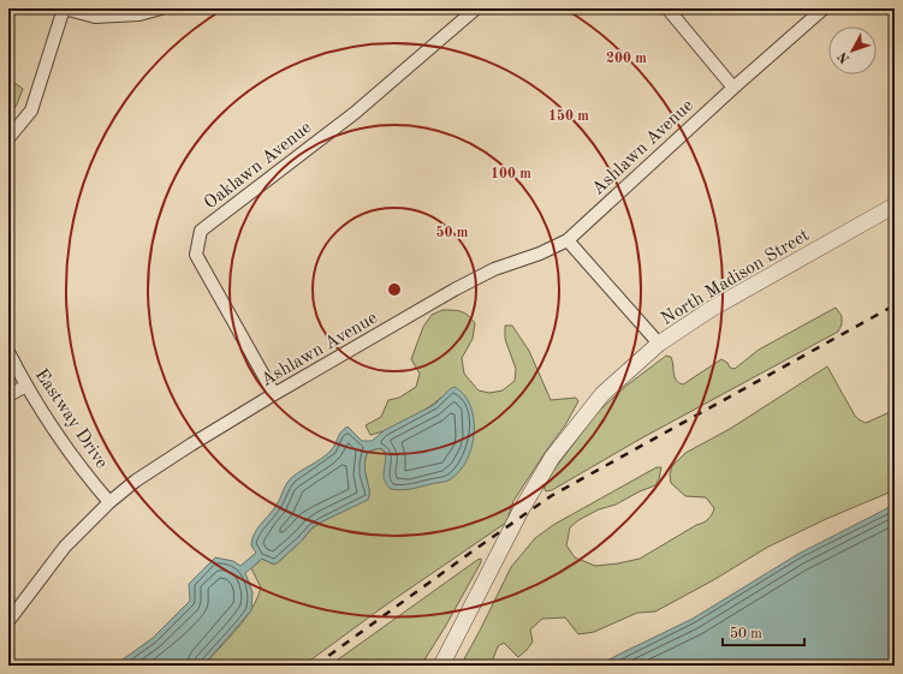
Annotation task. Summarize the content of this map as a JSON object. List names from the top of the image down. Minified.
{"streets":{"street":["Ashlawn Avenue","Oaklawn Avenue","North Madison Street","Eastway Drive"]},"crossings":[["Ashlawn Avenue","Oaklawn Avenue"],["Ashlawn Avenue","Eastway Drive"]],"scale_bar":"50 m","north":"bottom left","rings":["200 m","150 m","100 m","50 m"]}
